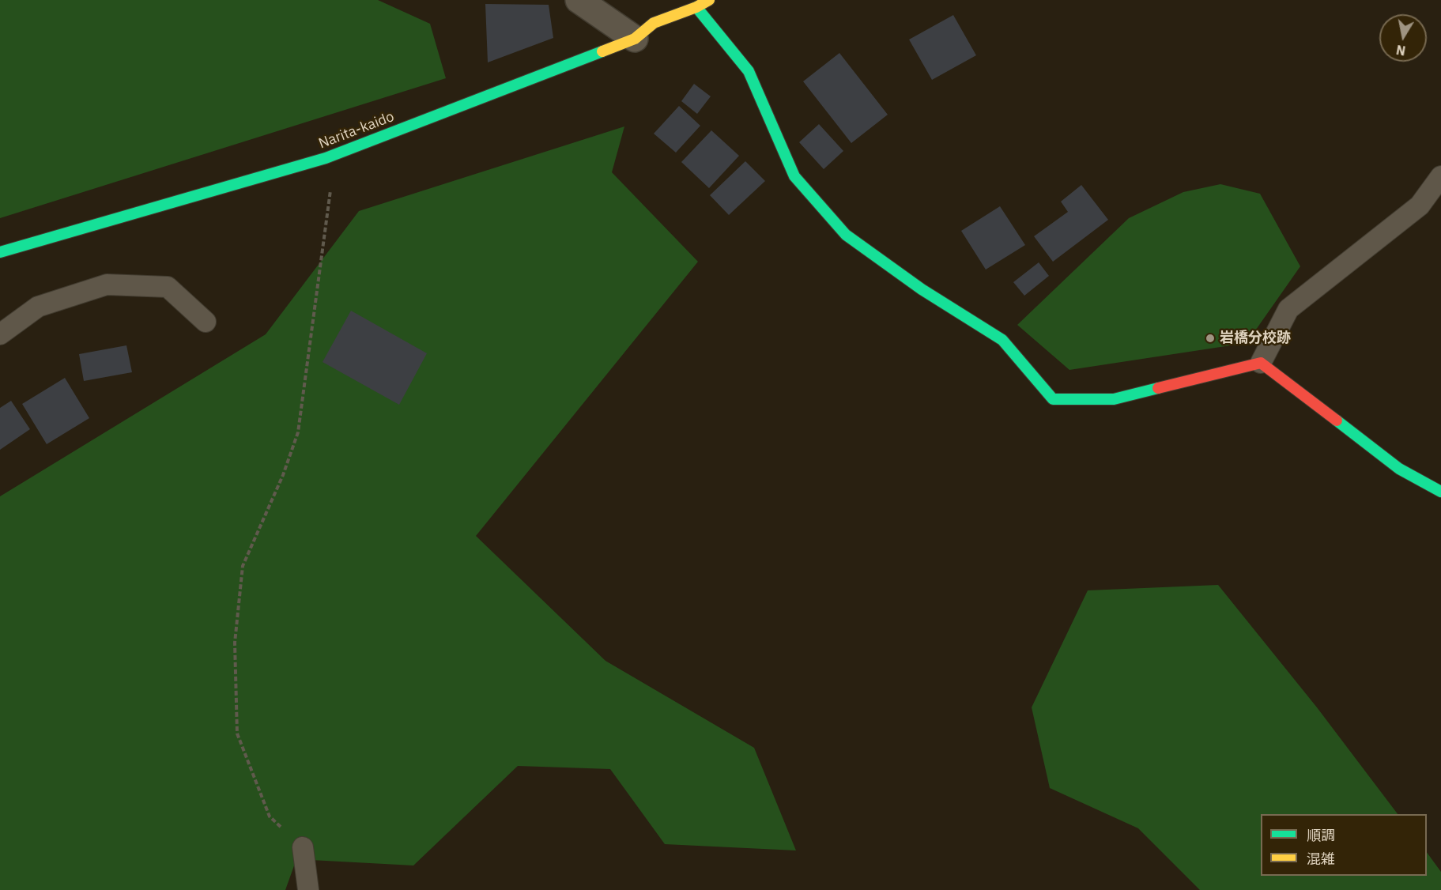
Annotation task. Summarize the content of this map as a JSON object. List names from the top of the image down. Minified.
{"streets":{"main road":["Narita-kaido"]},"places":["岩橋分校跡"],"legend":["順調","混雑"],"north":"bottom"}
